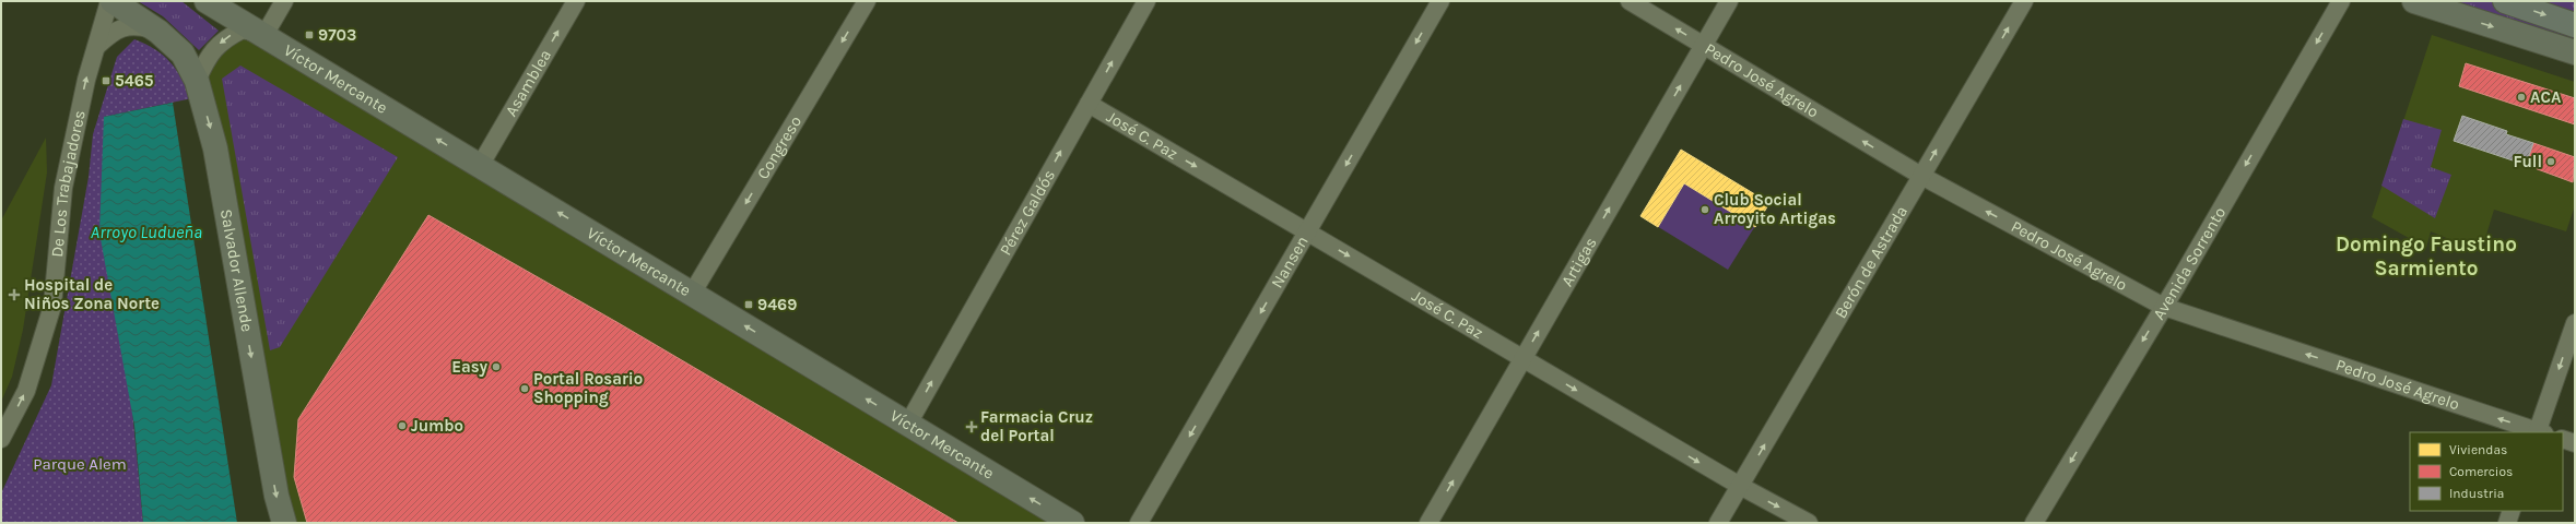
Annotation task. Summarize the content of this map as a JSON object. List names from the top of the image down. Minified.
{"streets":{"street":["Víctor Mercante","Pedro José Agrelo","Asamblea","José C. Paz","Congreso","De Los Trabajadores","Pérez Galdós","Nansen","Artigas","Berón de Astrada","Avenida Sorrento","Salvador Allende"]},"crossings":[["Víctor Mercante","Asamblea"],["Víctor Mercante","Congreso"],["Víctor Mercante","Pérez Galdós"],["Pedro José Agrelo","Artigas"],["Pedro José Agrelo","Berón de Astrada"],["Pedro José Agrelo","Avenida Sorrento"],["José C. Paz","Pérez Galdós"],["José C. Paz","Nansen"],["José C. Paz","Artigas"],["José C. Paz","Berón de Astrada"],["De Los Trabajadores","Salvador Allende"]],"one_way":["Víctor Mercante","Pedro José Agrelo","Asamblea","José C. Paz","Congreso","De Los Trabajadores","Pérez Galdós","Nansen","Artigas","Berón de Astrada","Avenida Sorrento","Salvador Allende"],"districts":["Domingo Faustino Sarmiento"],"water":["Arroyo Ludueña"],"parks":["Parque Alem"],"places":{"transit":["9703","5465","9469"],"other":["ACA","Full","Club Social Arroyito Artigas","Easy","Portal Rosario Shopping","Jumbo"],"health":["Hospital de Niños Zona Norte","Farmacia Cruz del Portal"]},"legend":["Viviendas","Comercios","Industria"]}
